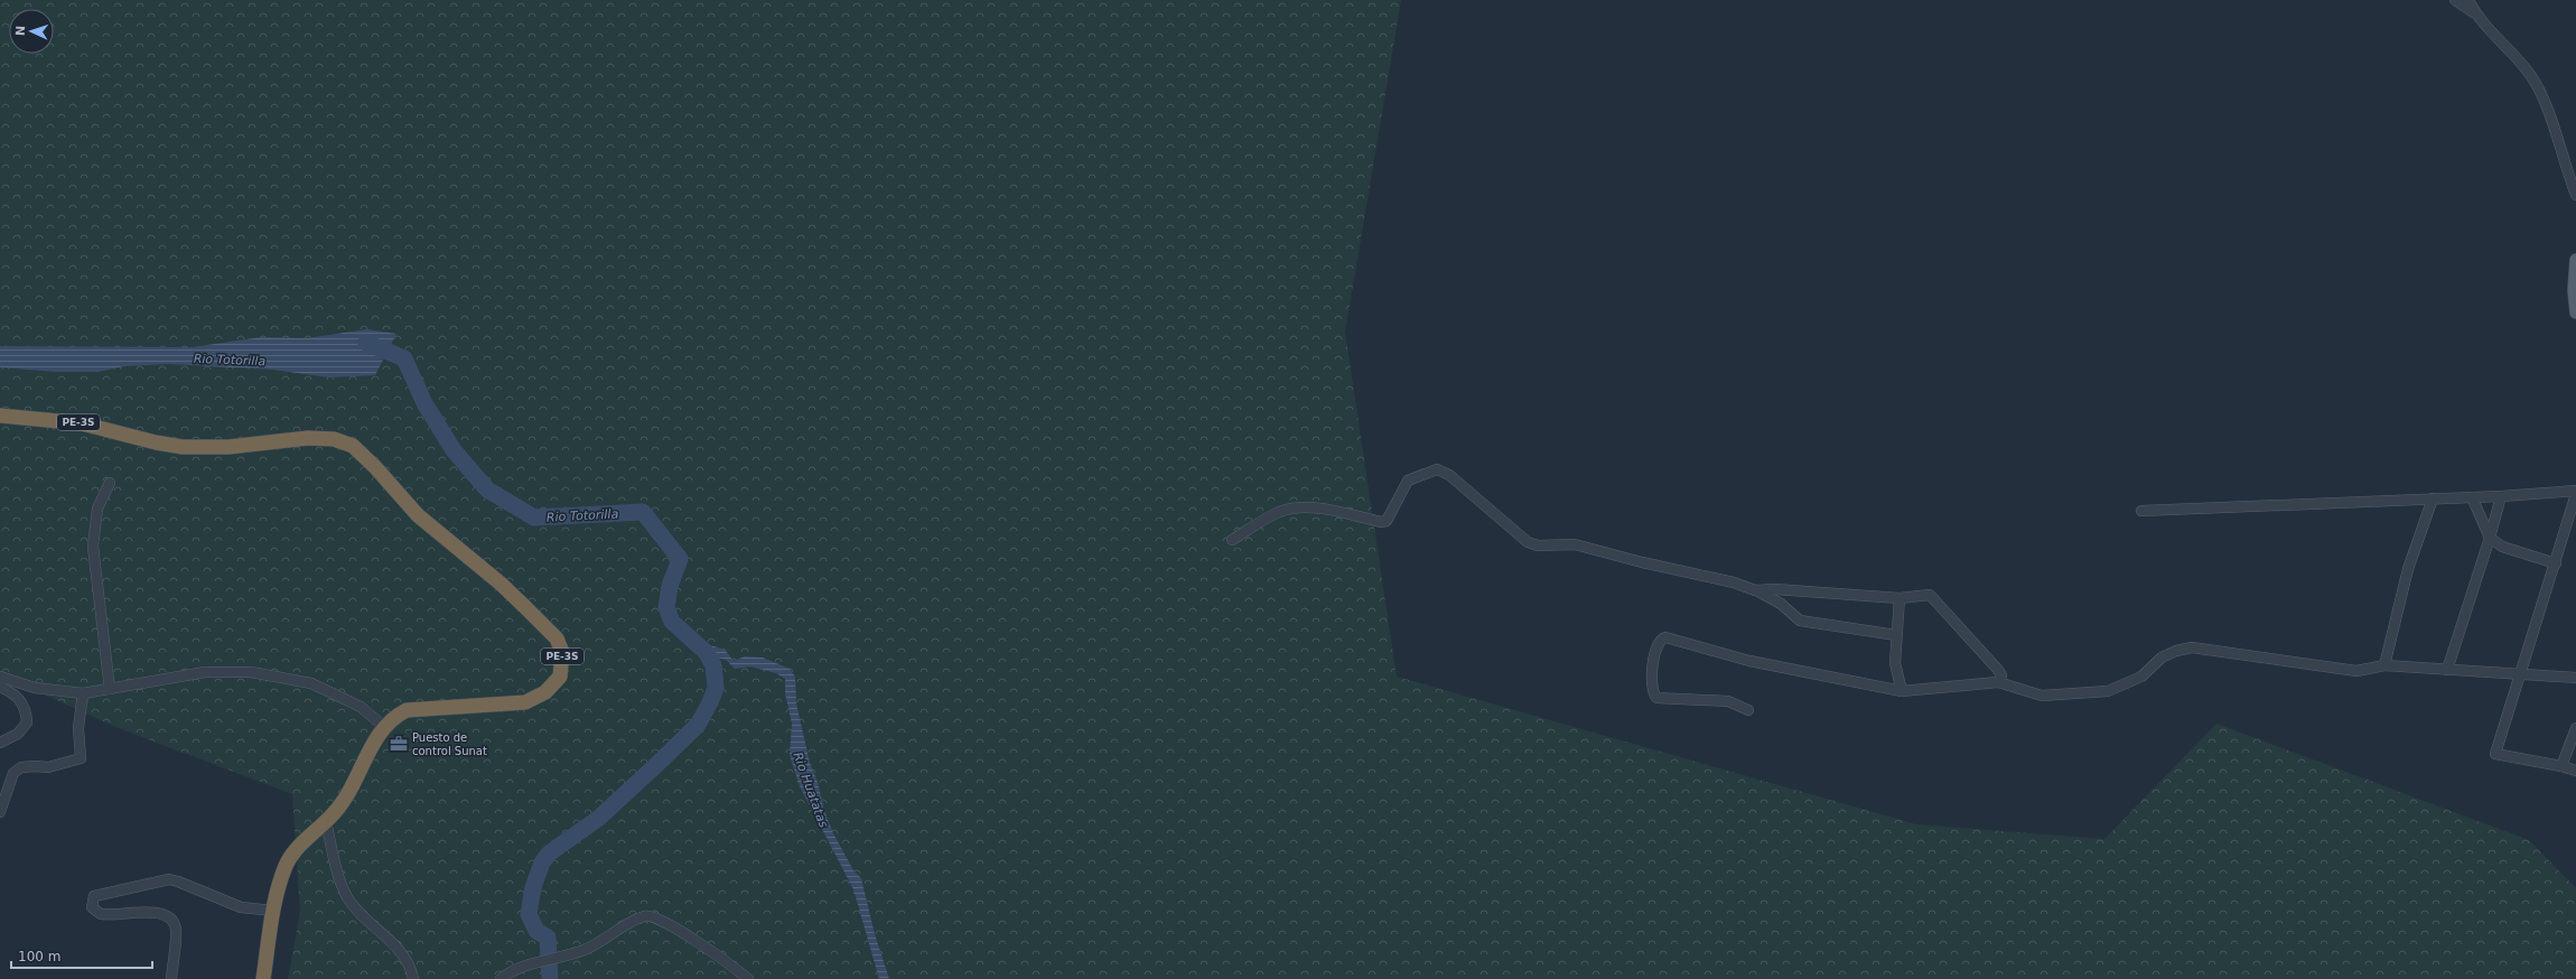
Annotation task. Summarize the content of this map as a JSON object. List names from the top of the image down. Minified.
{"streets":{"highway":["PE-3S"]},"water":["Rio Totorilla","Rio Huatatas"],"places":{"office":["Puesto de control Sunat"]},"scale_bar":"100 m","north":"left"}
